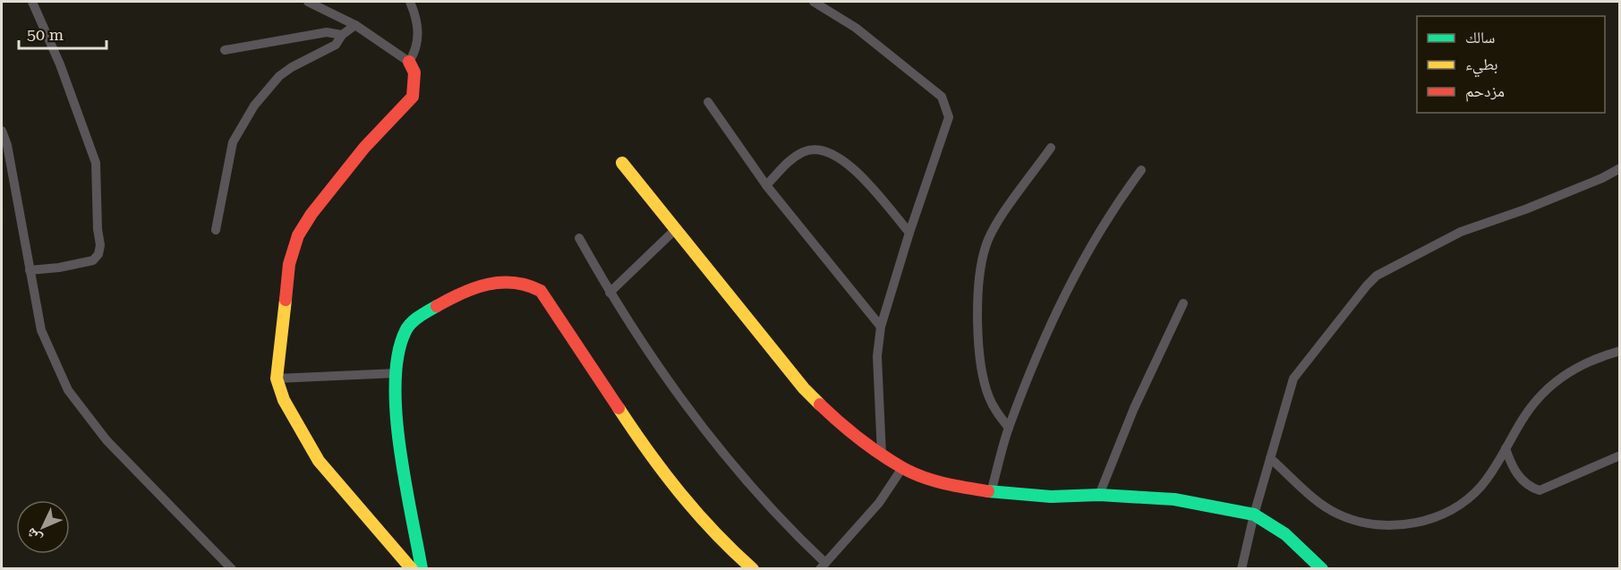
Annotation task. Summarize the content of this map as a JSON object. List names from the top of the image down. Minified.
{"legend":["سالك","بطيء","مزدحم"],"scale_bar":"50 m","north":"bottom left"}
